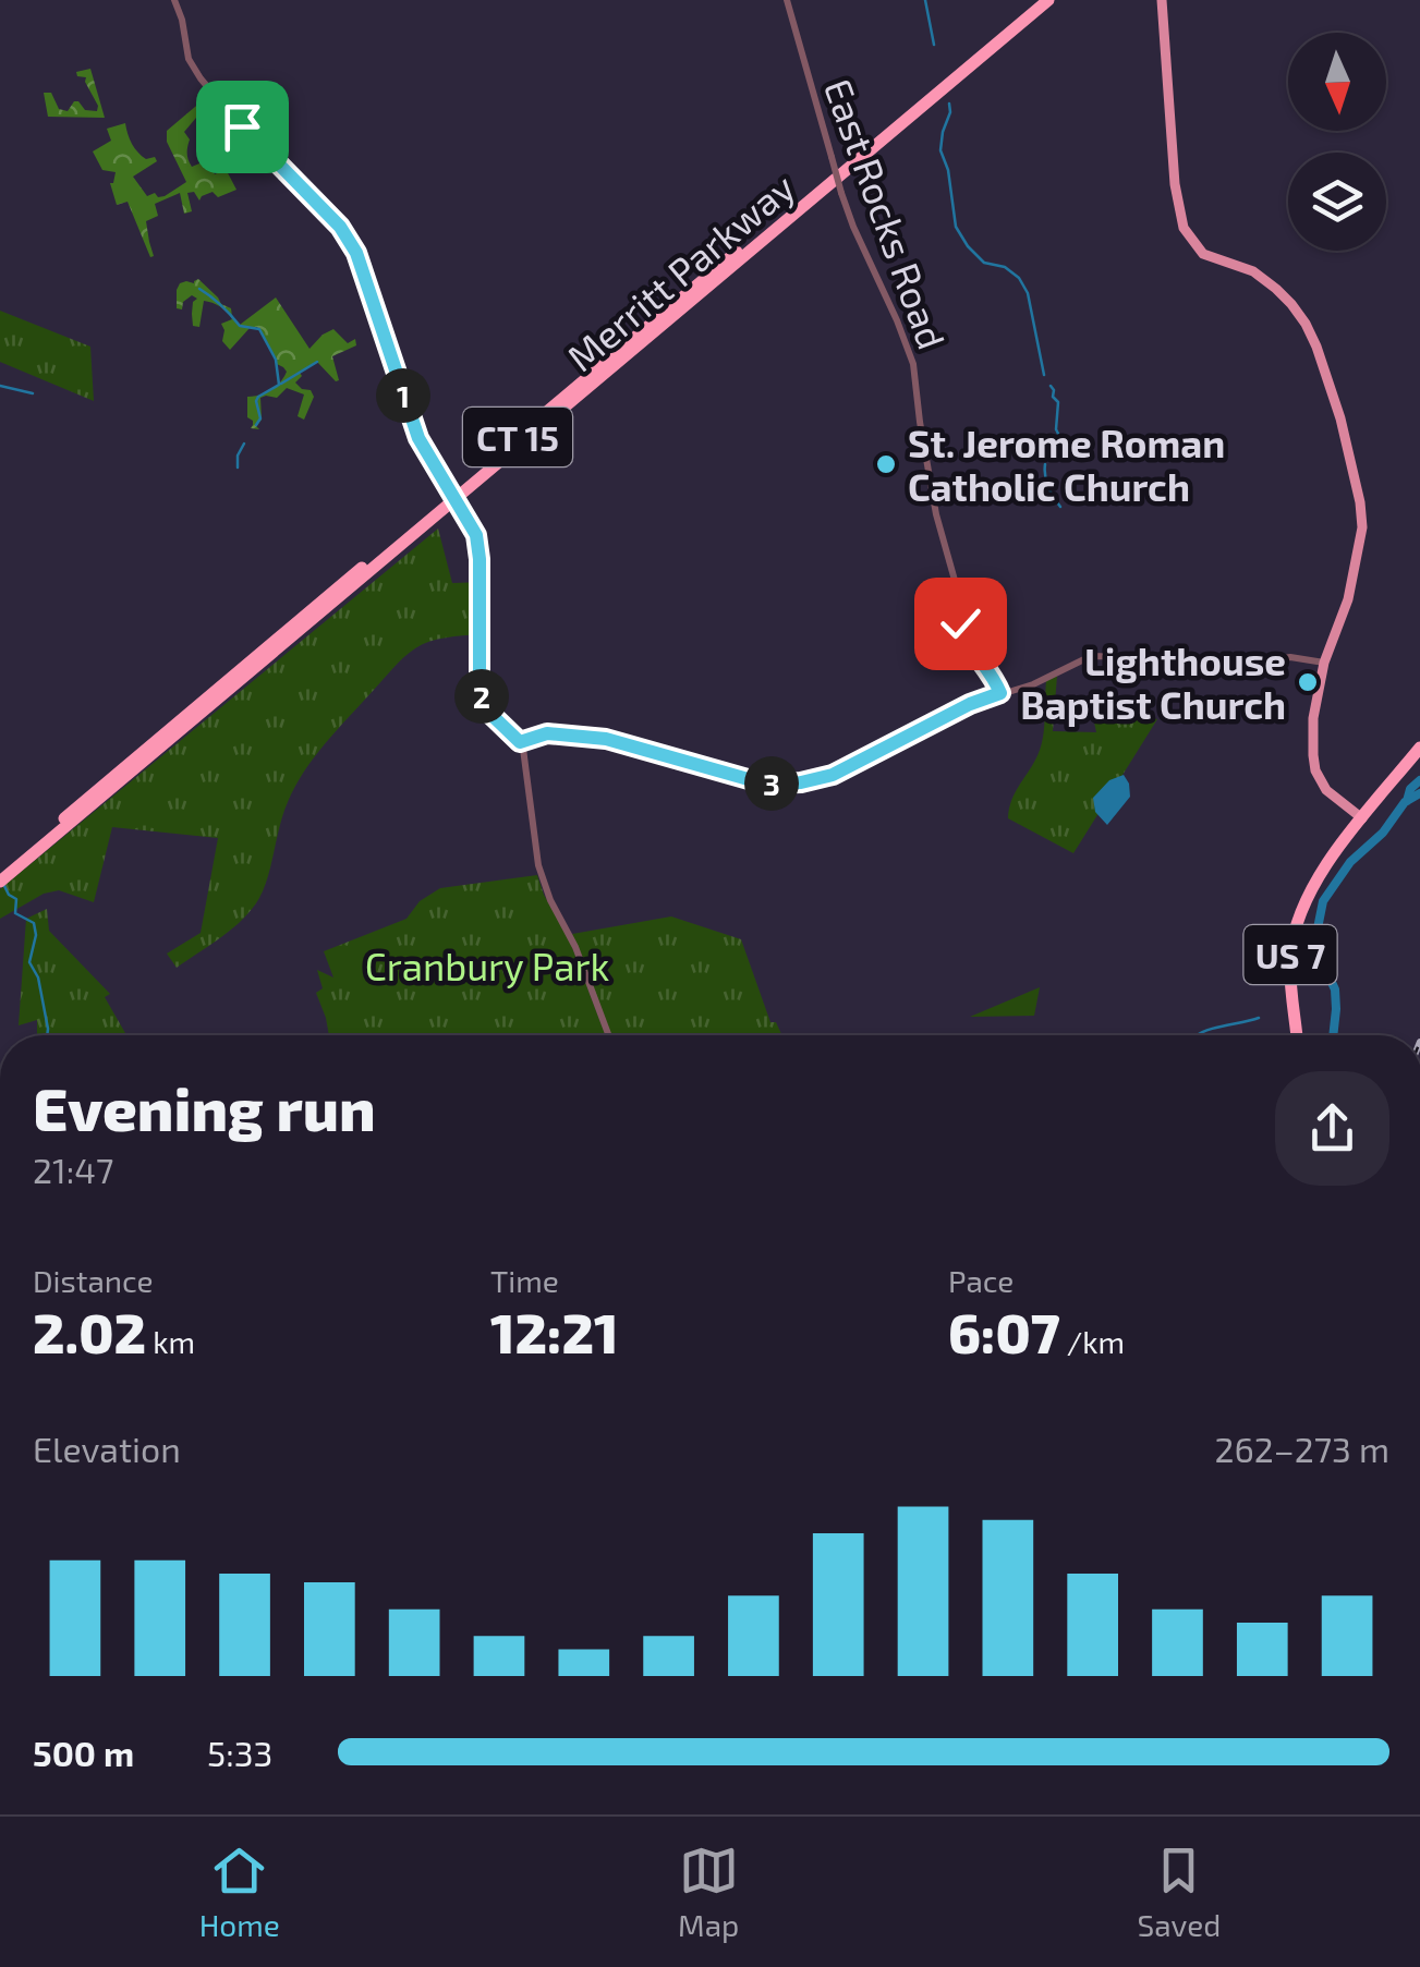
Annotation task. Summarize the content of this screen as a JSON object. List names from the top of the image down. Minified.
{"streets":{"highway":["Merritt Parkway","CT 15","US 7"],"street":["East Rocks Road"]},"parks":["Cranbury Park"],"places":["St. Jerome Roman Catholic Church","Lighthouse Baptist Church"],"north":"bottom","page":{"pins":["1","2","3"],"heading":["Evening run","21:47"],"stats":[["Distance","2.02 km"],["Time","12:21"],["Pace","6:07 /km"]],"chart":["Elevation","262–273 m"],"list":[{"name":"500 m","note":"5:33"}],"tabs":["Home","Map","Saved"]}}
